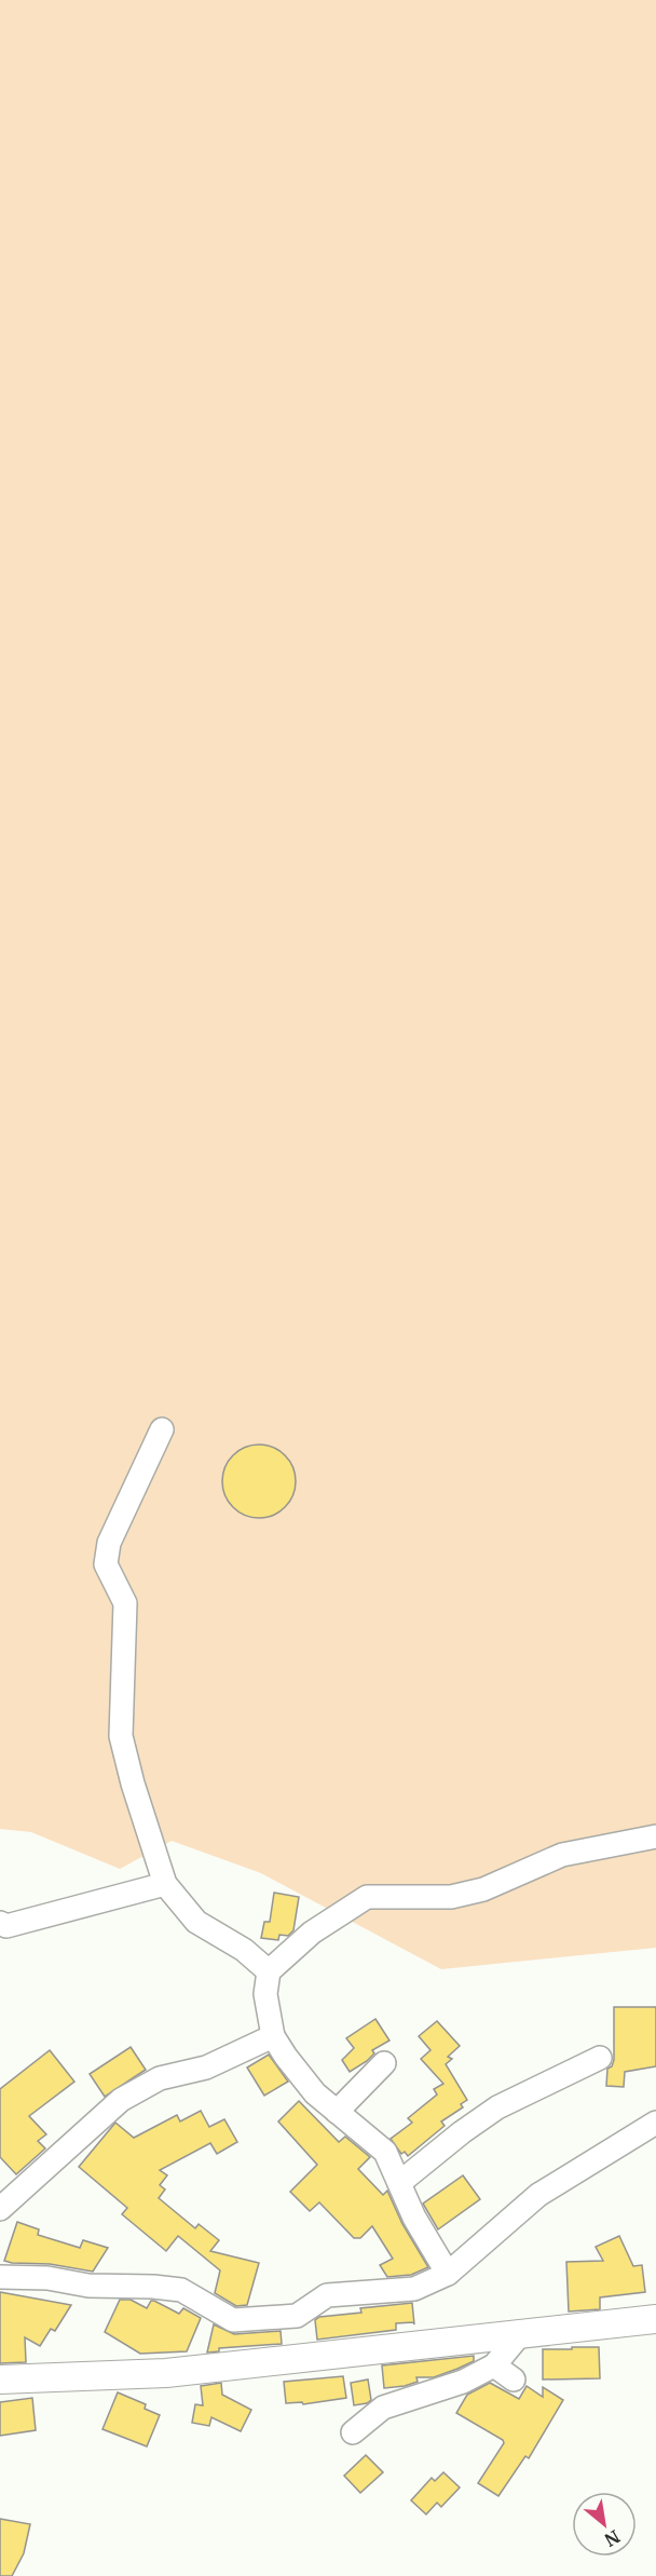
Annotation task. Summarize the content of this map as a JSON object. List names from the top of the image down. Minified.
{"north":"bottom right"}
